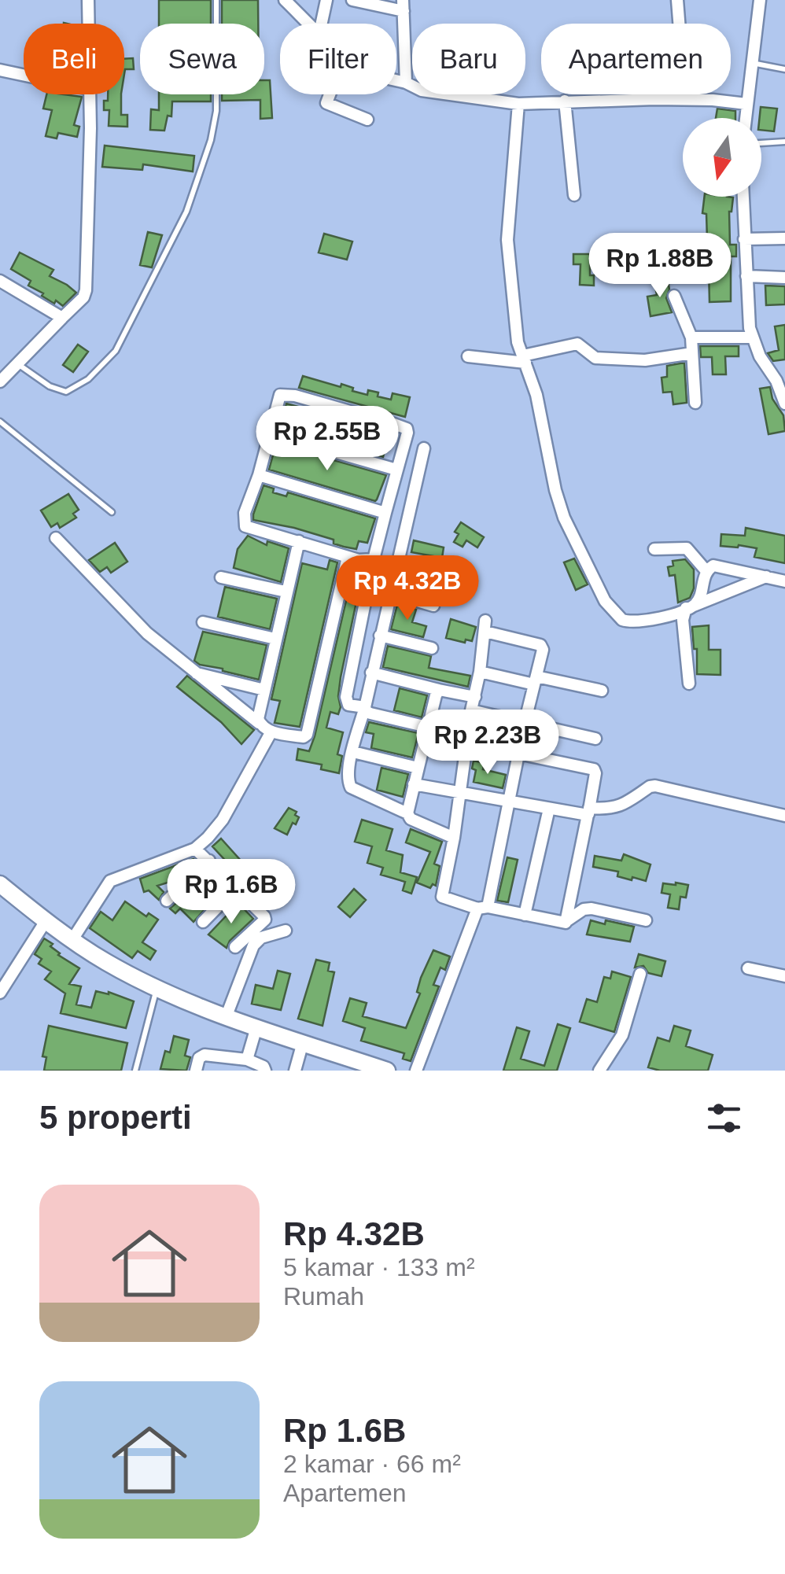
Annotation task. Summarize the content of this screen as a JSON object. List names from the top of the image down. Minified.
{"north":"bottom","page":{"chip":["Beli","Sewa","Filter","Baru","Apartemen"],"price":["Rp 1.88B","Rp 2.55B","Rp 4.32B","Rp 2.23B","Rp 1.6B"],"heading":"5 properti","list":[{"name":"Rp 4.32B","note":"5 kamar · 133 m² · Rumah"},{"name":"Rp 1.6B","note":"2 kamar · 66 m² · Apartemen"}]}}
